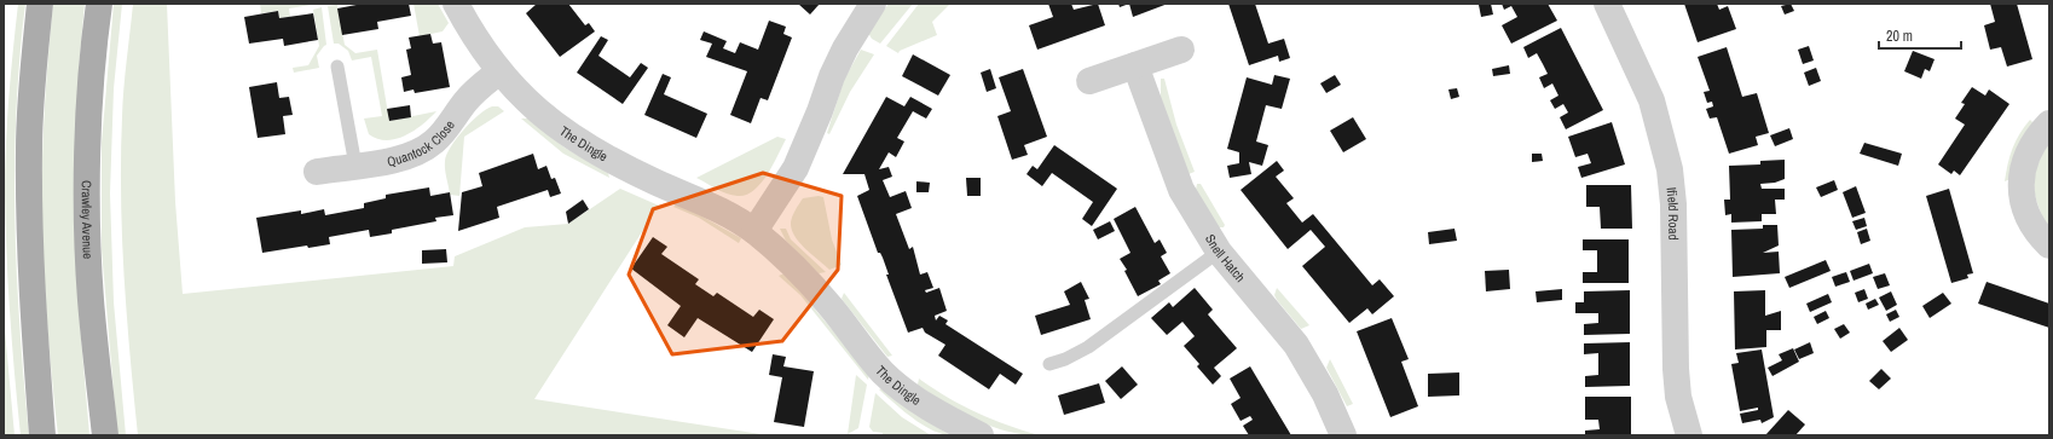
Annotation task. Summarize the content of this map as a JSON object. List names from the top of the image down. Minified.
{"streets":{"main road":["Crawley Avenue"],"street":["Quantock Close","The Dingle","Ifield Road","Snell Hatch"]},"crossings":[["Quantock Close","The Dingle"]],"scale_bar":"20 m"}
